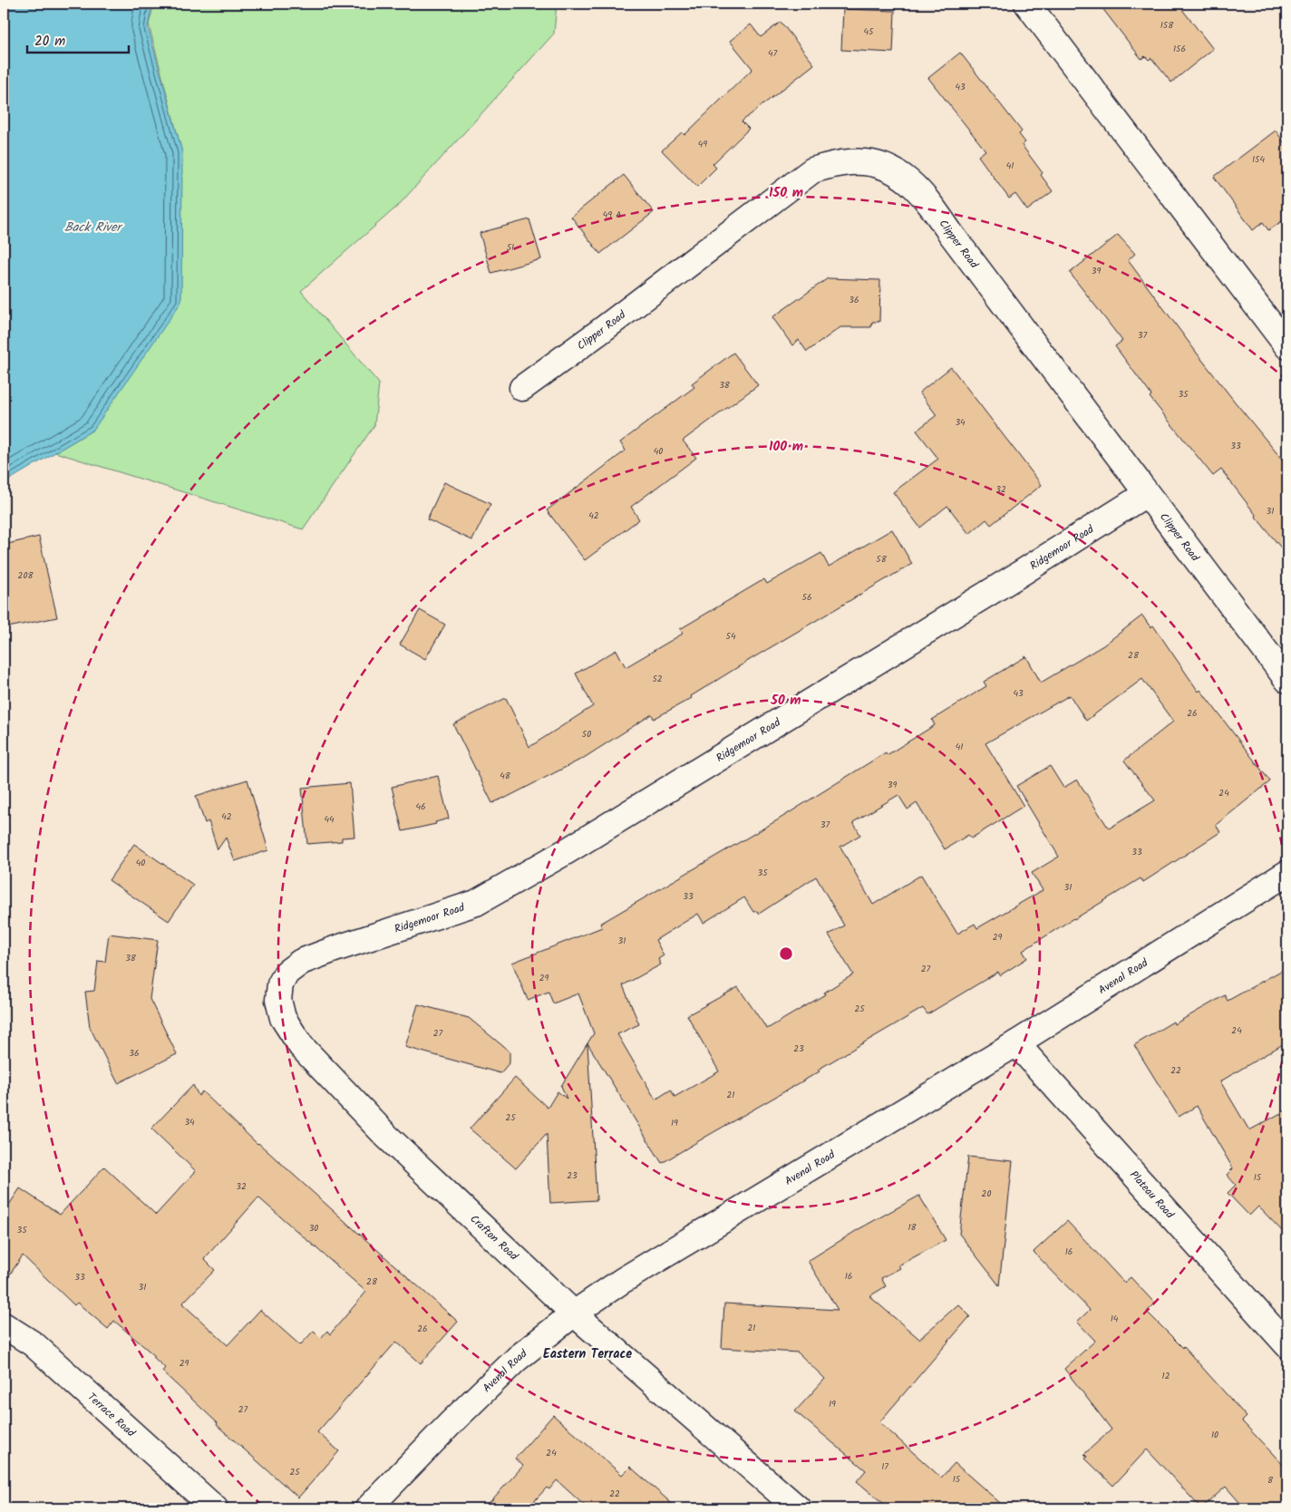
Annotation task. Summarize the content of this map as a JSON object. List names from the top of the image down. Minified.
{"streets":{"street":["Clipper Road","Ridgemoor Road","Avenal Road","Plateau Road","Crafton Road","Terrace Road"]},"crossings":[["Clipper Road","Ridgemoor Road"],["Ridgemoor Road","Crafton Road"],["Avenal Road","Plateau Road"],["Avenal Road","Crafton Road"]],"districts":["Eastern Terrace"],"water":["Back River"],"house_numbers":["158","45","156","47","43","49","154","41","49 A","51","39","36","37","38","35","34","33","40","32","31","42","58","208","56","54","28","52","43","26","50","41","48","39","24","46","42","44","37","33","40","35","31","33","29","31","38","27","29","25","24","27","23","36","22","21","25","34","19","23","15","32","20","18","30","35","16","16","33","28","31","14","21","26","29","12","19","27","10","24","17","25","15","8","22"],"scale_bar":"20 m","rings":["150 m","100 m","50 m"]}
